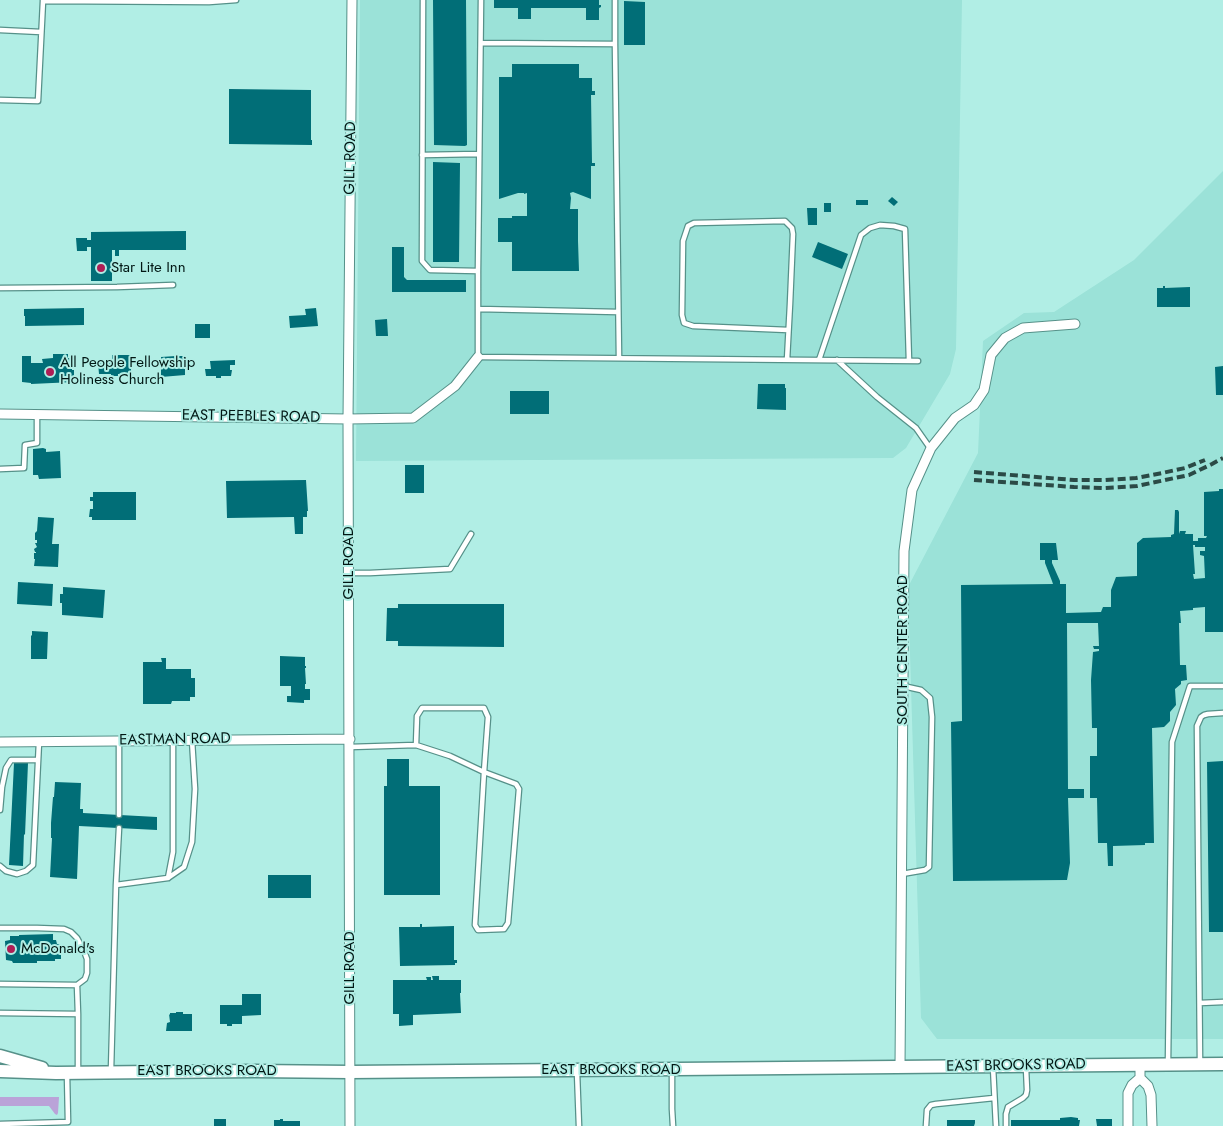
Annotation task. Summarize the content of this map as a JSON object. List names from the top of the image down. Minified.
{"streets":{"main road":["EAST BROOKS ROAD"],"street":["GILL ROAD","EAST PEEBLES ROAD","SOUTH CENTER ROAD","EASTMAN ROAD"]},"crossings":[["GILL ROAD","EAST PEEBLES ROAD"],["GILL ROAD","EASTMAN ROAD"],["GILL ROAD","EAST BROOKS ROAD"],["SOUTH CENTER ROAD","EAST BROOKS ROAD"]],"places":["Star Lite Inn","All People Fellowship Holiness Church","McDonald's"]}
